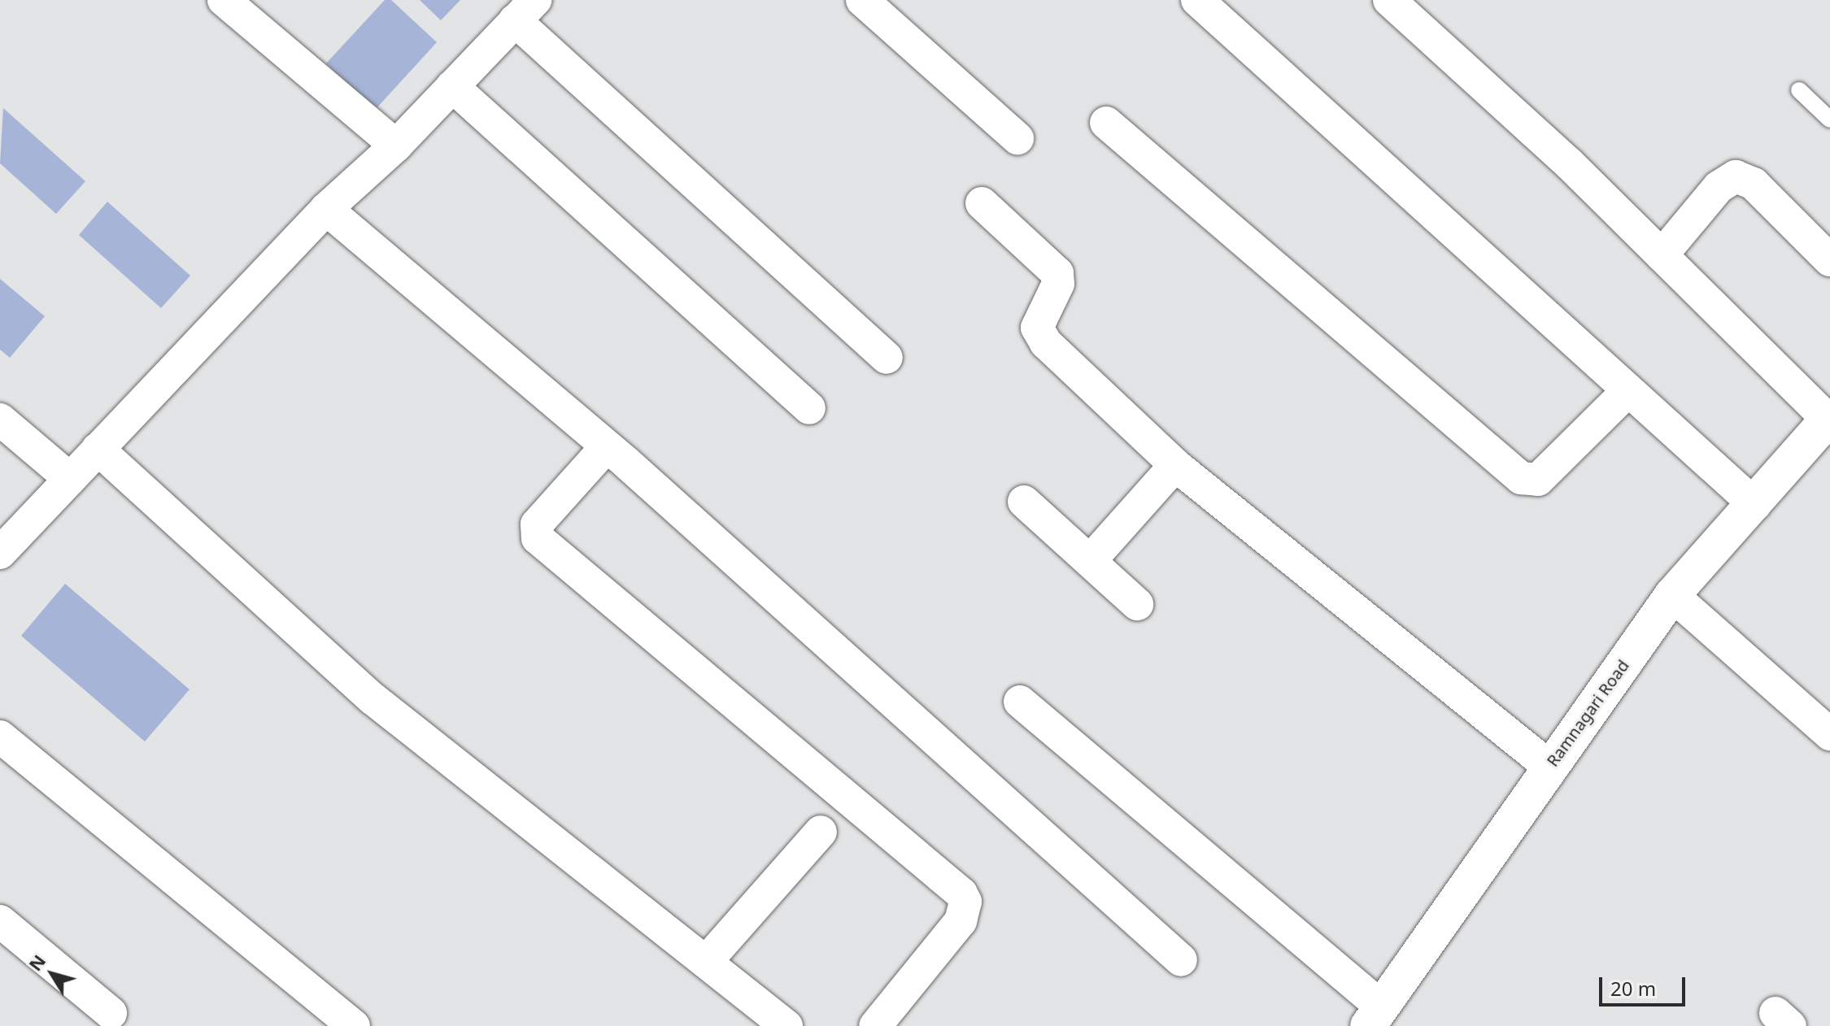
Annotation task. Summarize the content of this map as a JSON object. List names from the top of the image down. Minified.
{"streets":{"street":["Ramnagari Road"]},"scale_bar":"20 m","north":"top left"}
